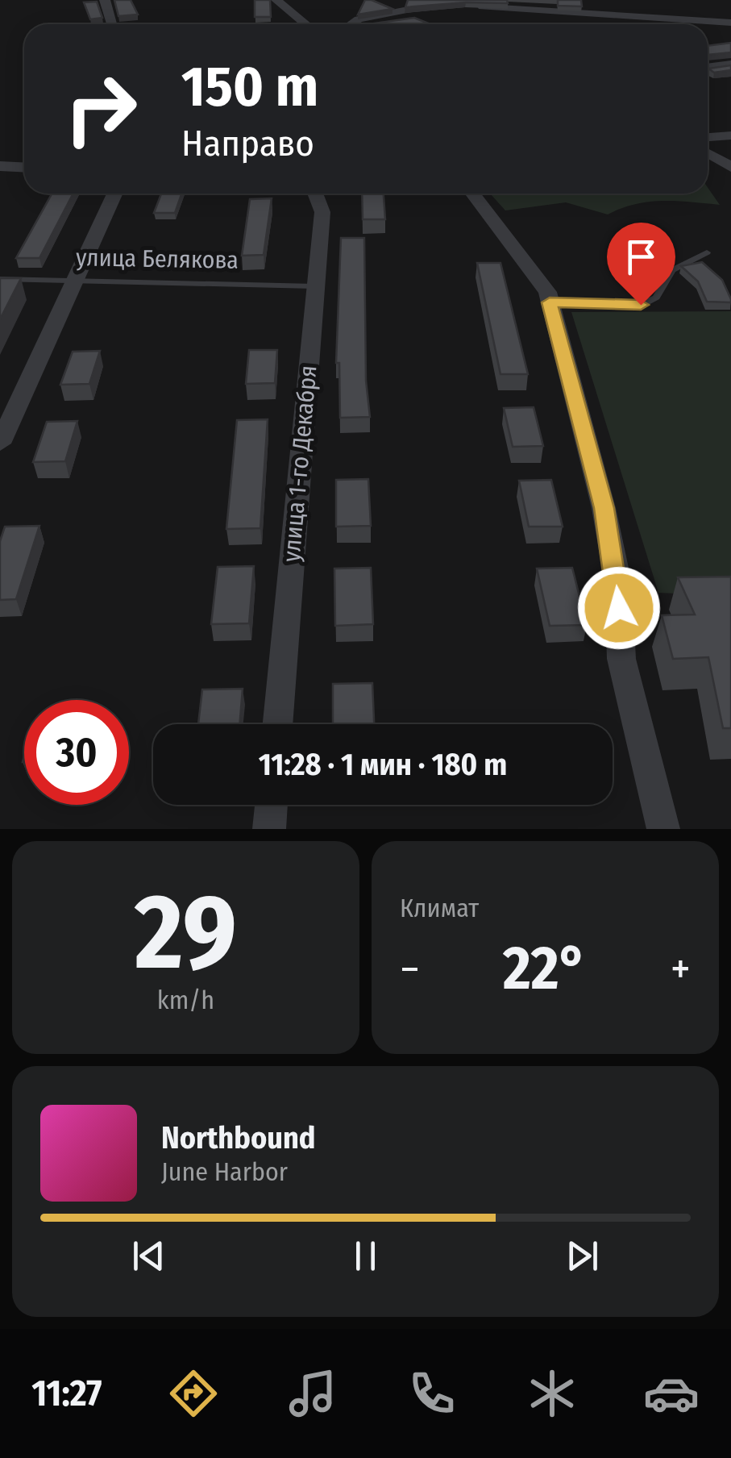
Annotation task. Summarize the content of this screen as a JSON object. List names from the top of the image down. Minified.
{"streets":{"street":["улица 1-го Декабря"],"lane":["улица Белякова"]},"crossings":[["улица Белякова","улица 1-го Декабря"]],"page":{"turn":["150 m","Направо"],"limit":"30","trip":"11:28 · 1 мин · 180 m","tile":[["29","km/h"],"Климат"],"heat":["−","22°","+"],"song":["Northbound","June Harbor"],"tabs":"11:27"}}
